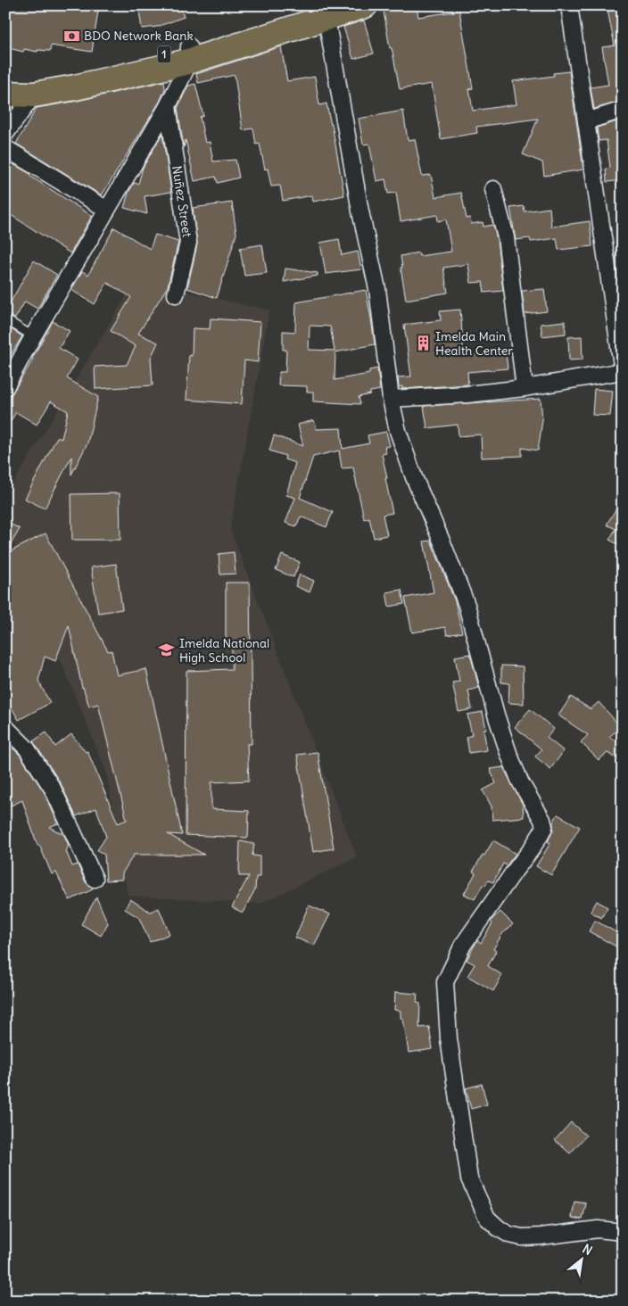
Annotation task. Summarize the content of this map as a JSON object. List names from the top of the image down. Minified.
{"streets":{"highway":["1"],"street":["Nuñez Street"]},"places":{"bank":["BDO Network Bank"],"building":["Imelda Main Health Center"],"school or university":["Imelda National High School"]},"north":"top right"}
